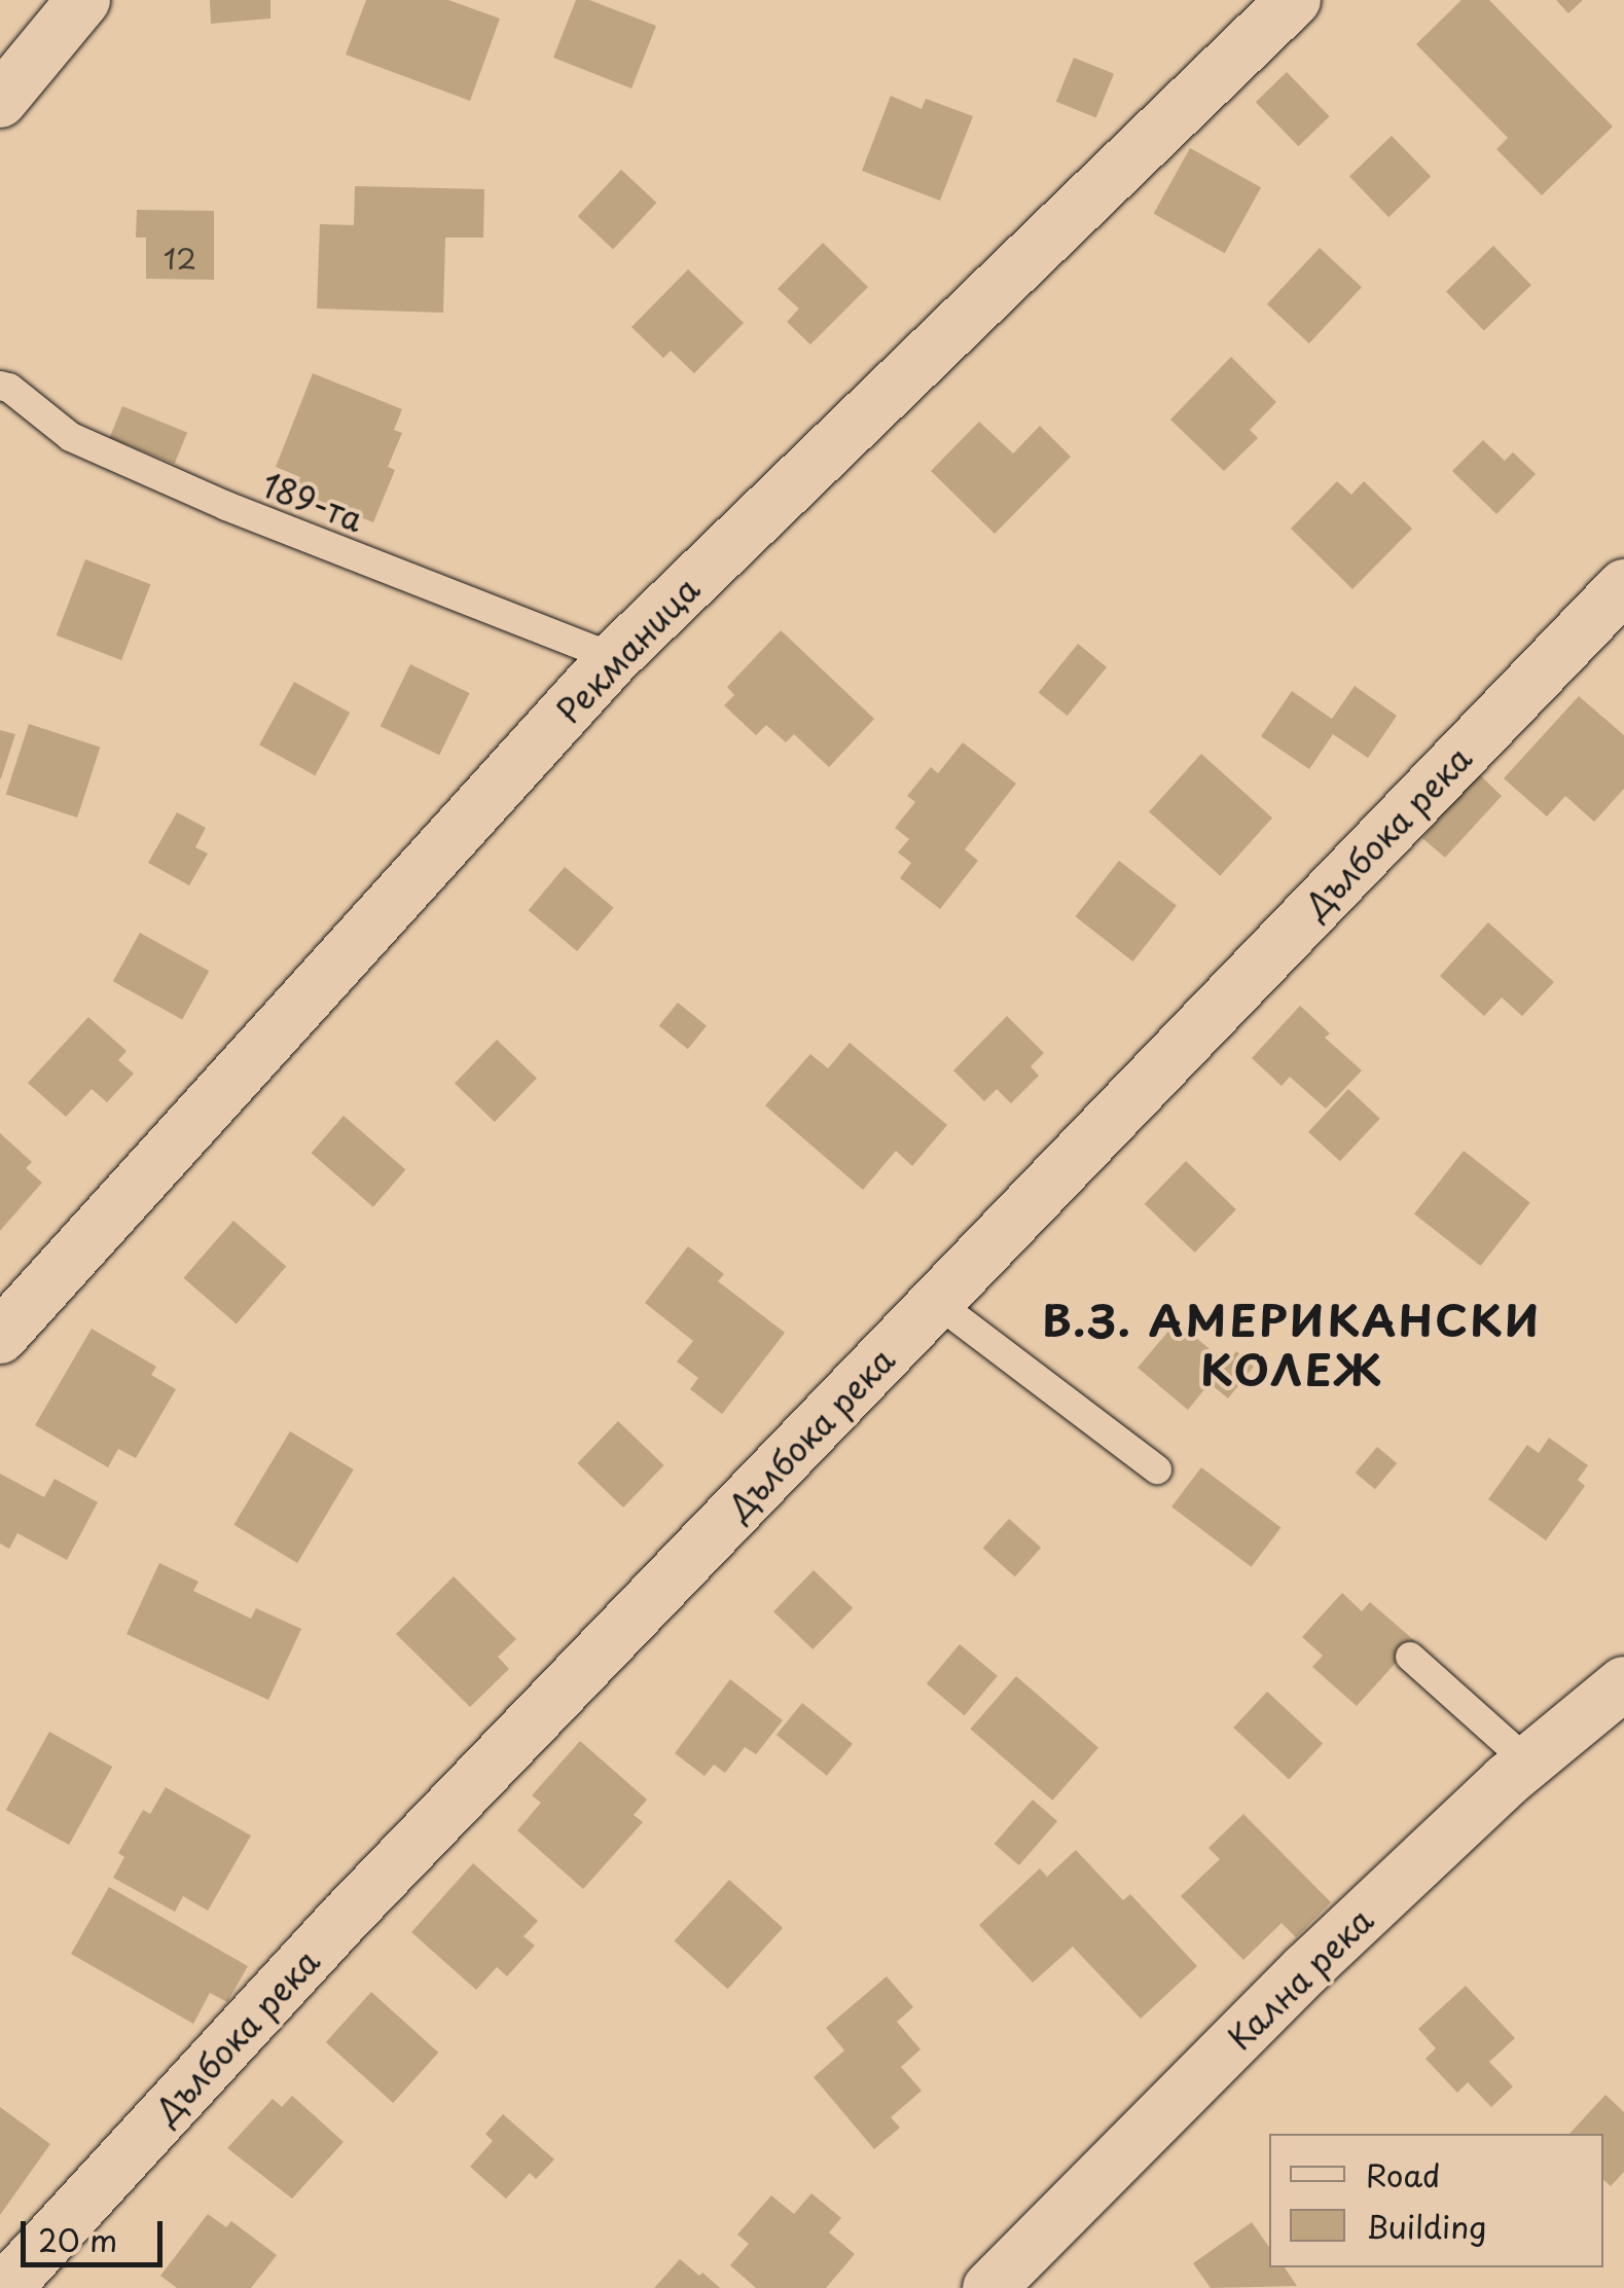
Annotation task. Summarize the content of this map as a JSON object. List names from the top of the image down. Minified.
{"streets":{"street":["Рекманица","Дълбока река","Кална река"],"lane":["189-та"]},"crossings":[["189-та","Рекманица"]],"districts":["В.З. АМЕРИКАНСКИ КОЛЕЖ"],"house_numbers":["12"],"legend":["Road","Building"],"scale_bar":"20 m"}
